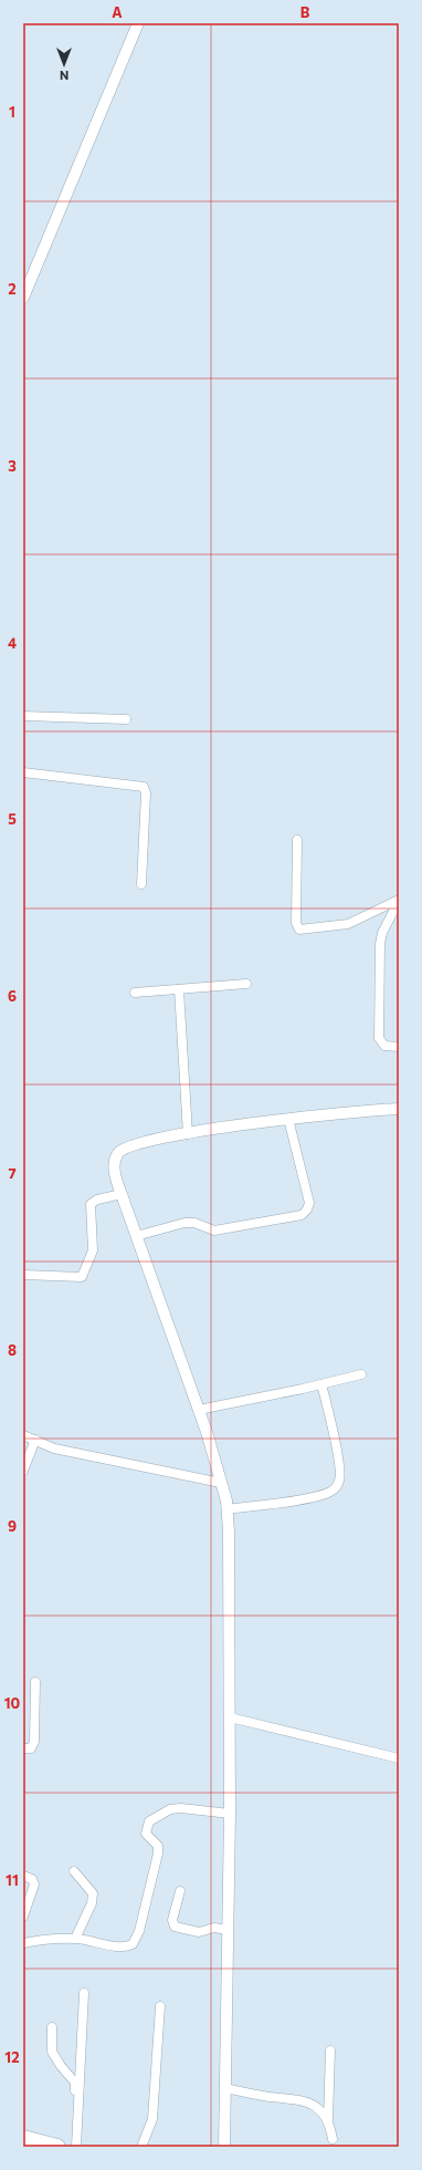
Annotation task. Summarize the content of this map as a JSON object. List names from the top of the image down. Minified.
{"north":"bottom","grid":{"columns":["A","B"],"rows":["1","2","3","4","5","6","7","8","9","10","11","12"]}}
